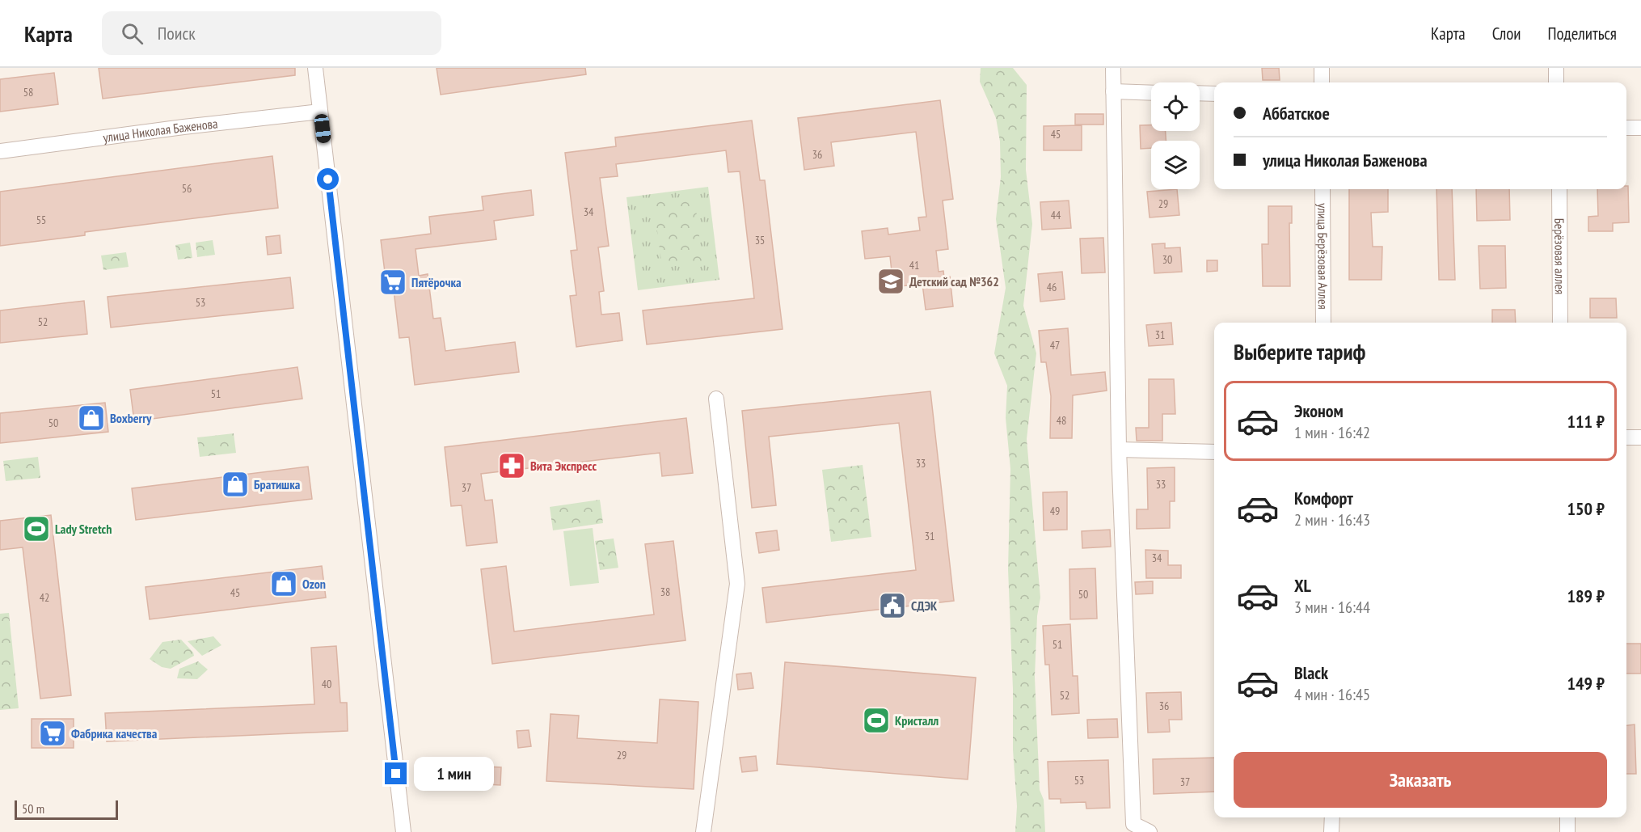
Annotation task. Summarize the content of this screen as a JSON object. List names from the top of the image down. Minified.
{"streets":{"street":["улица Николая Баженова","улица Берёзовая Аллея","Берёзовая аллея"]},"places":{"school or university":["Детский сад №362"],"supermarket":["Пятёрочка","Фабрика качества"],"shop":["Boxberry","Братишка","Ozon"],"pharmacy":["Вита Экспресс"],"sports":["Lady Stretch","Кристалл"],"public building":["СДЭК"]},"house_numbers":["58","45","36","56","29","34","44","55","35","30","41","46","53","52","31","47","51","48","50","33","33","37","49","31","34","38","45","50","42","51","40","52","36","29","53","37"],"scale_bar":"50 m","page":{"header":"Карта","search":"Поиск","nav":["Карта","Слои","Поделиться"],"banner":["Аббатское","улица Николая Баженова"],"heading":"Выберите тариф","list":[{"name":"Эконом","note":"1 мин · 16:42","value":"111 ₽"},{"name":"Комфорт","note":"2 мин · 16:43","value":"150 ₽"},{"name":"XL","note":"3 мин · 16:44","value":"189 ₽"},{"name":"Black","note":"4 мин · 16:45","value":"149 ₽"}],"buttons":"Заказать","bubble":"1 мин","scale":"50 m"}}
